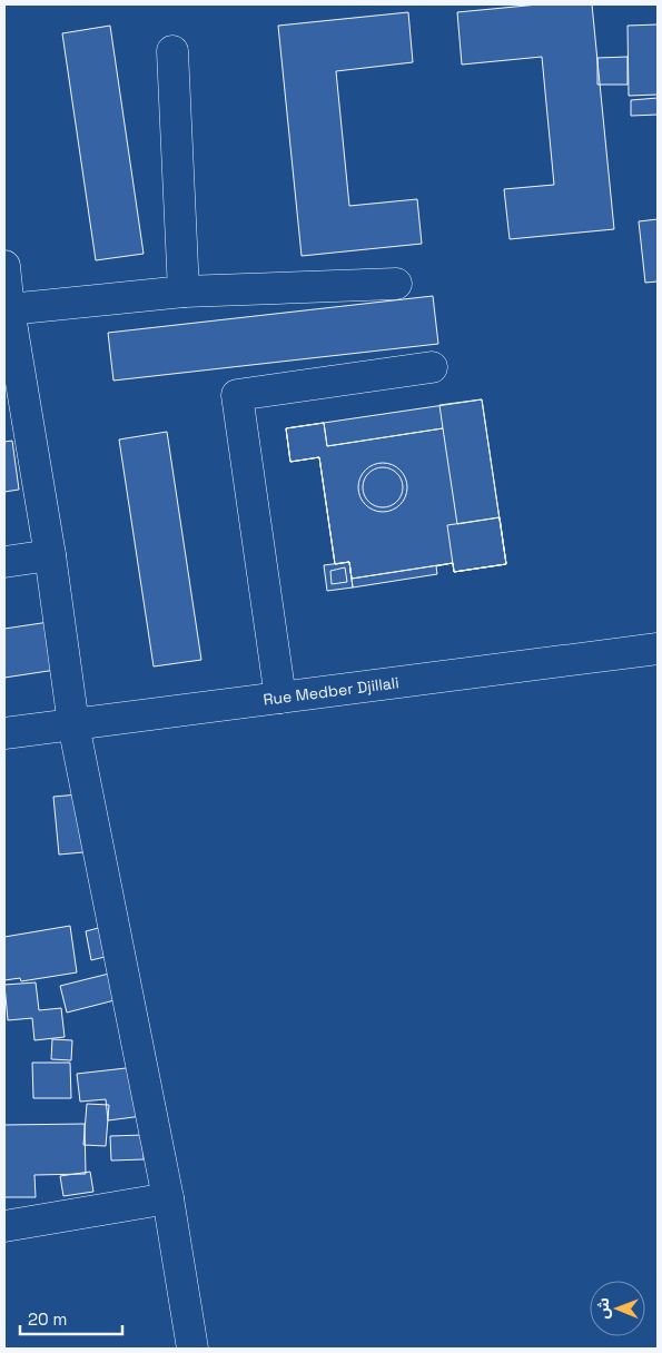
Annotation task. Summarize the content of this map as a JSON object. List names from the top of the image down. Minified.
{"streets":{"street":["Rue Medber Djillali"]},"scale_bar":"20 m","north":"left"}
